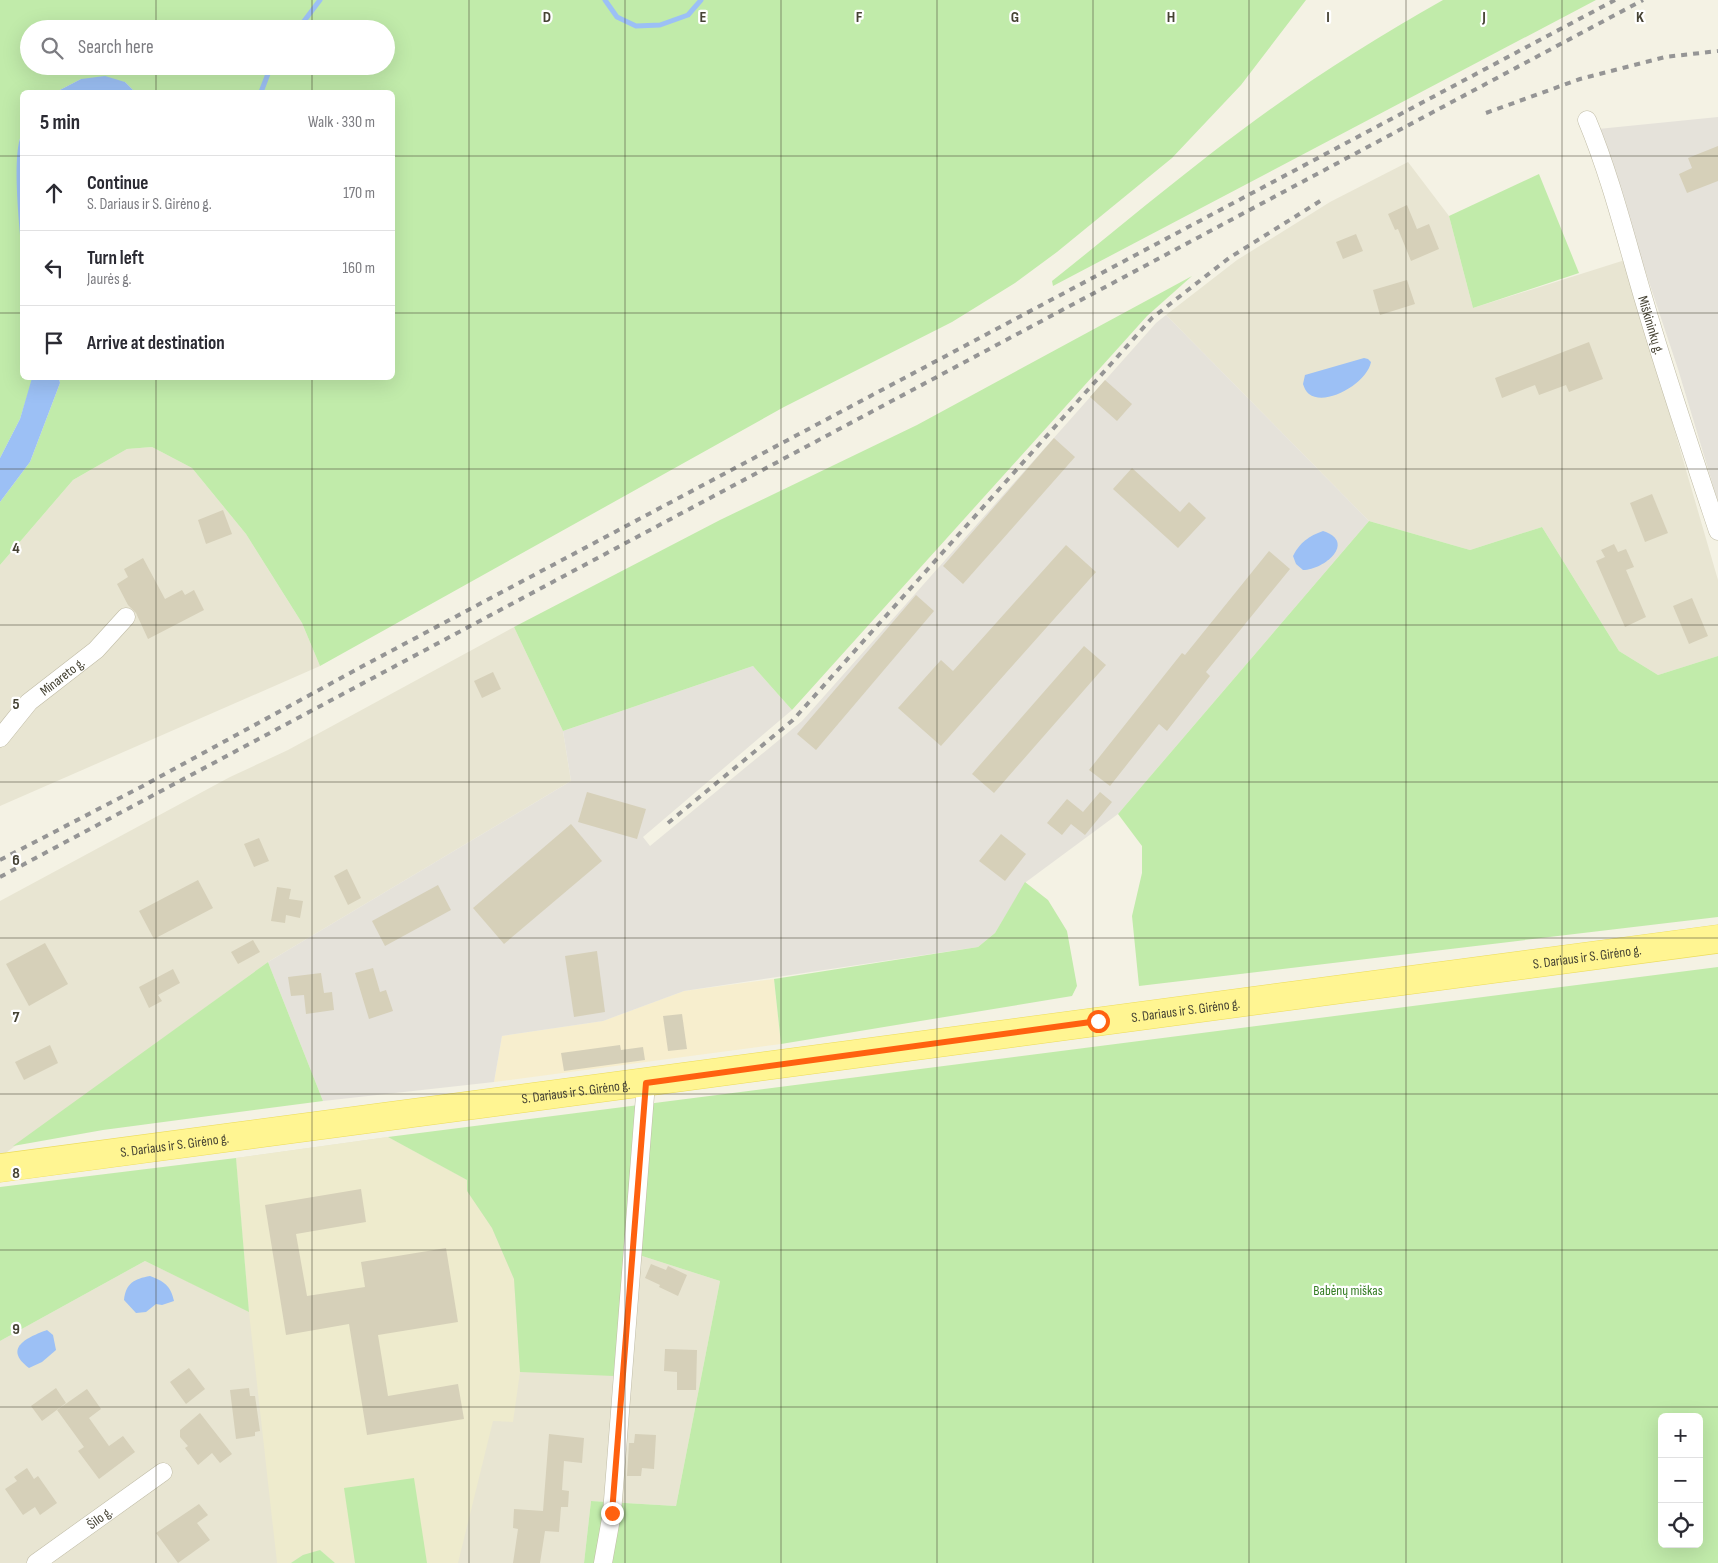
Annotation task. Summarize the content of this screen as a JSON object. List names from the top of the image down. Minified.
{"streets":{"main road":["S. Dariaus ir S. Girėno g."],"street":["Miškininkų g.","Minareto g.","Šilo g."]},"parks":["Babėnų miškas"],"page":{"search":"Search here","heading":["5 min","Walk · 330 m"],"list":[["Continue","S. Dariaus ir S. Girėno g.","170 m"],["Turn left","Jaurės g.","160 m"],"Arrive at destination"],"map_buttons":["+","−"]},"grid":{"columns":["D","E","F","G","H","I","J","K"],"rows":["4","5","6","7","8","9"]}}
